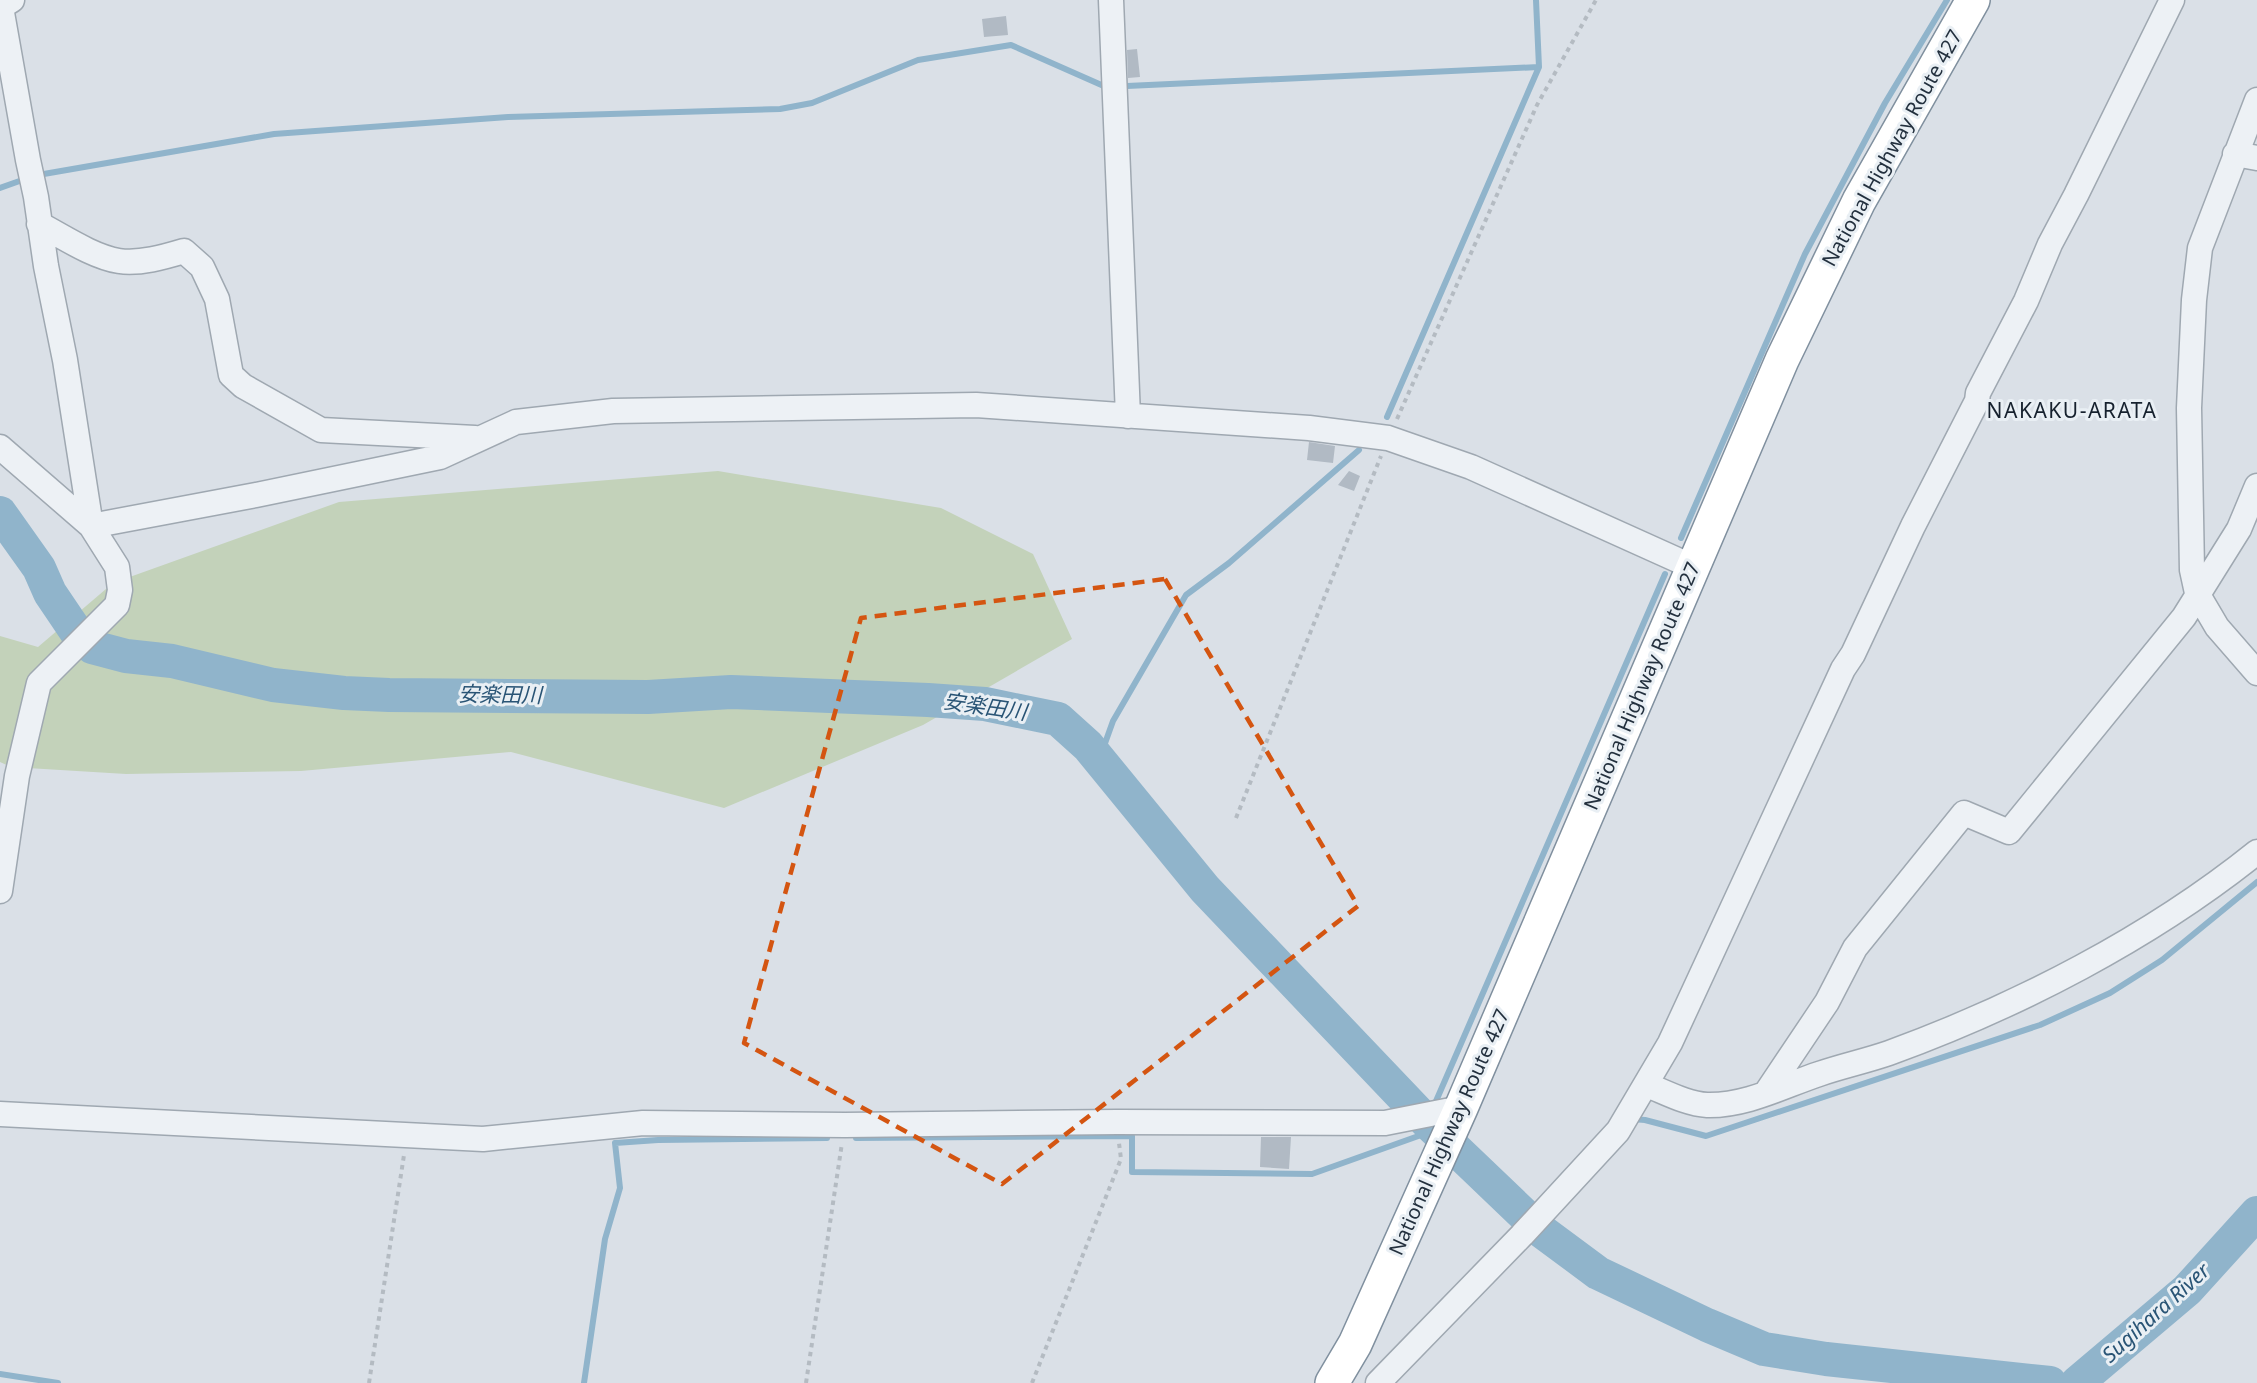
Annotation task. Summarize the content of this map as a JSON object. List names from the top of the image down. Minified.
{"streets":{"highway":["National Highway Route 427"]},"districts":["NAKAKU-ARATA"],"water":["安楽田川","Sugihara River"]}
